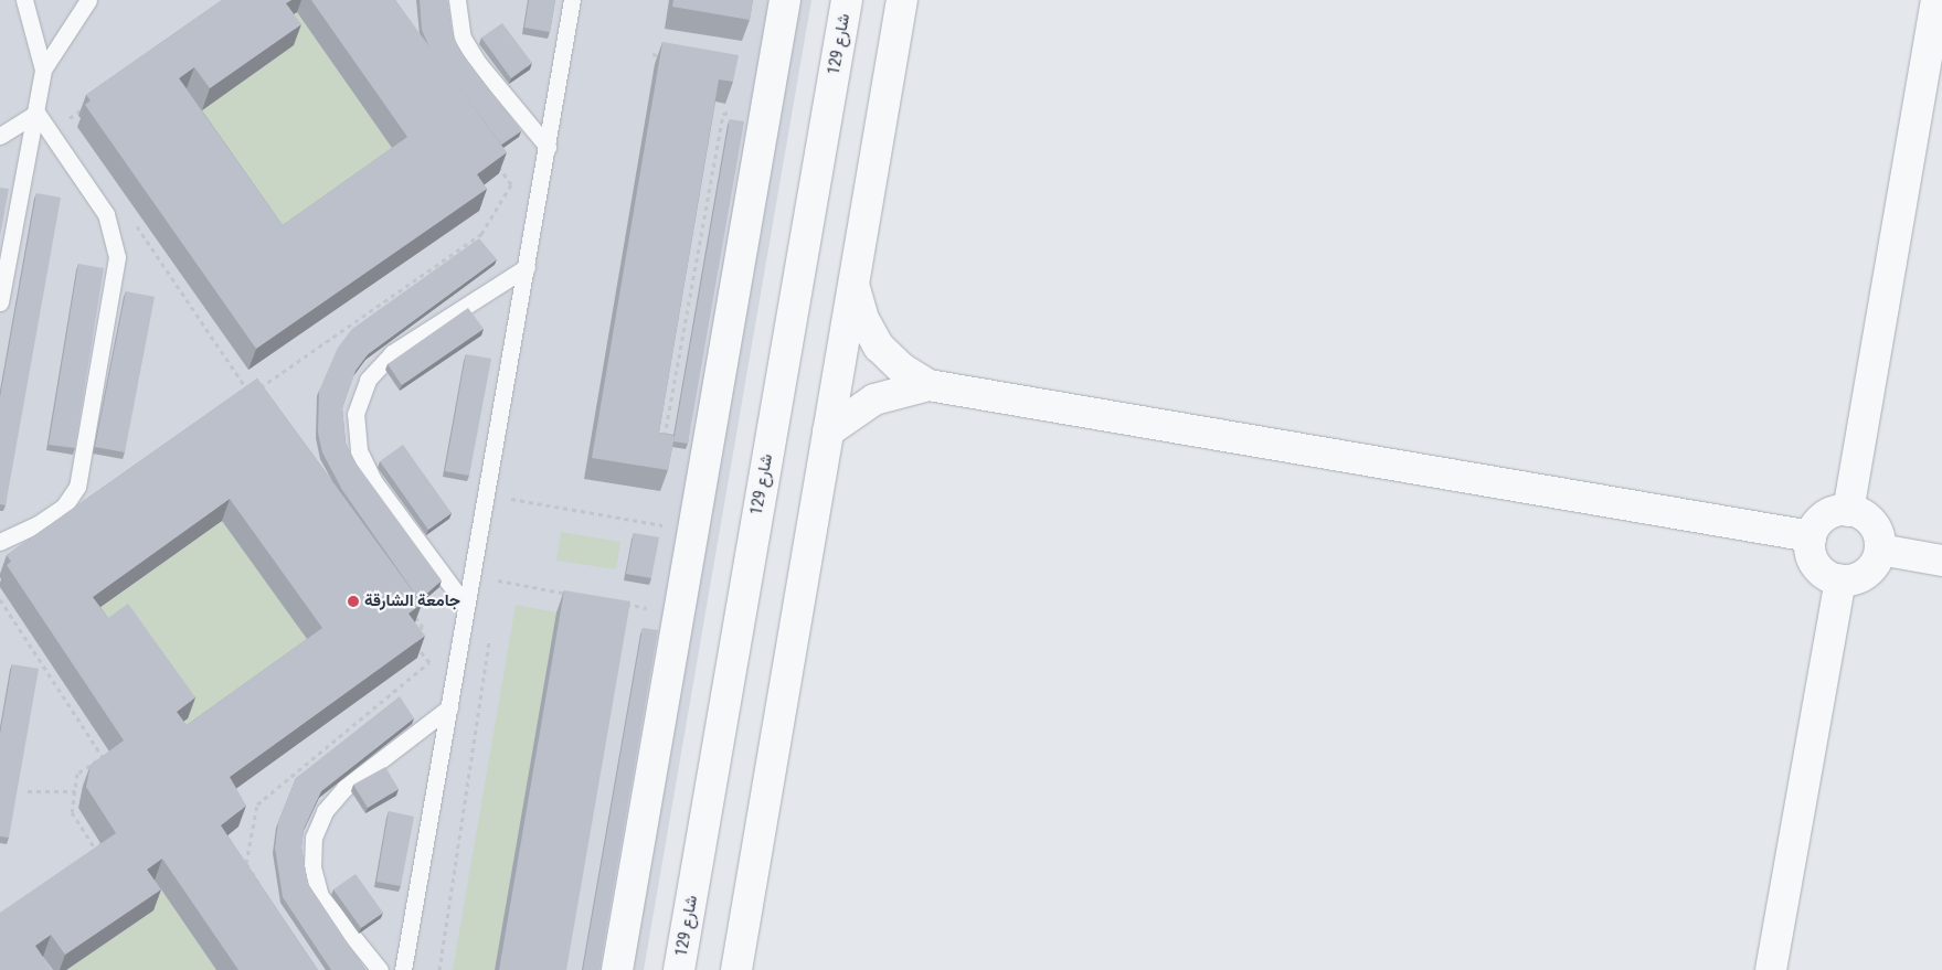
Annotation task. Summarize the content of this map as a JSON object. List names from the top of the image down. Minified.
{"streets":{"street":["شارع 129"]},"places":["جامعة الشارقة"]}
